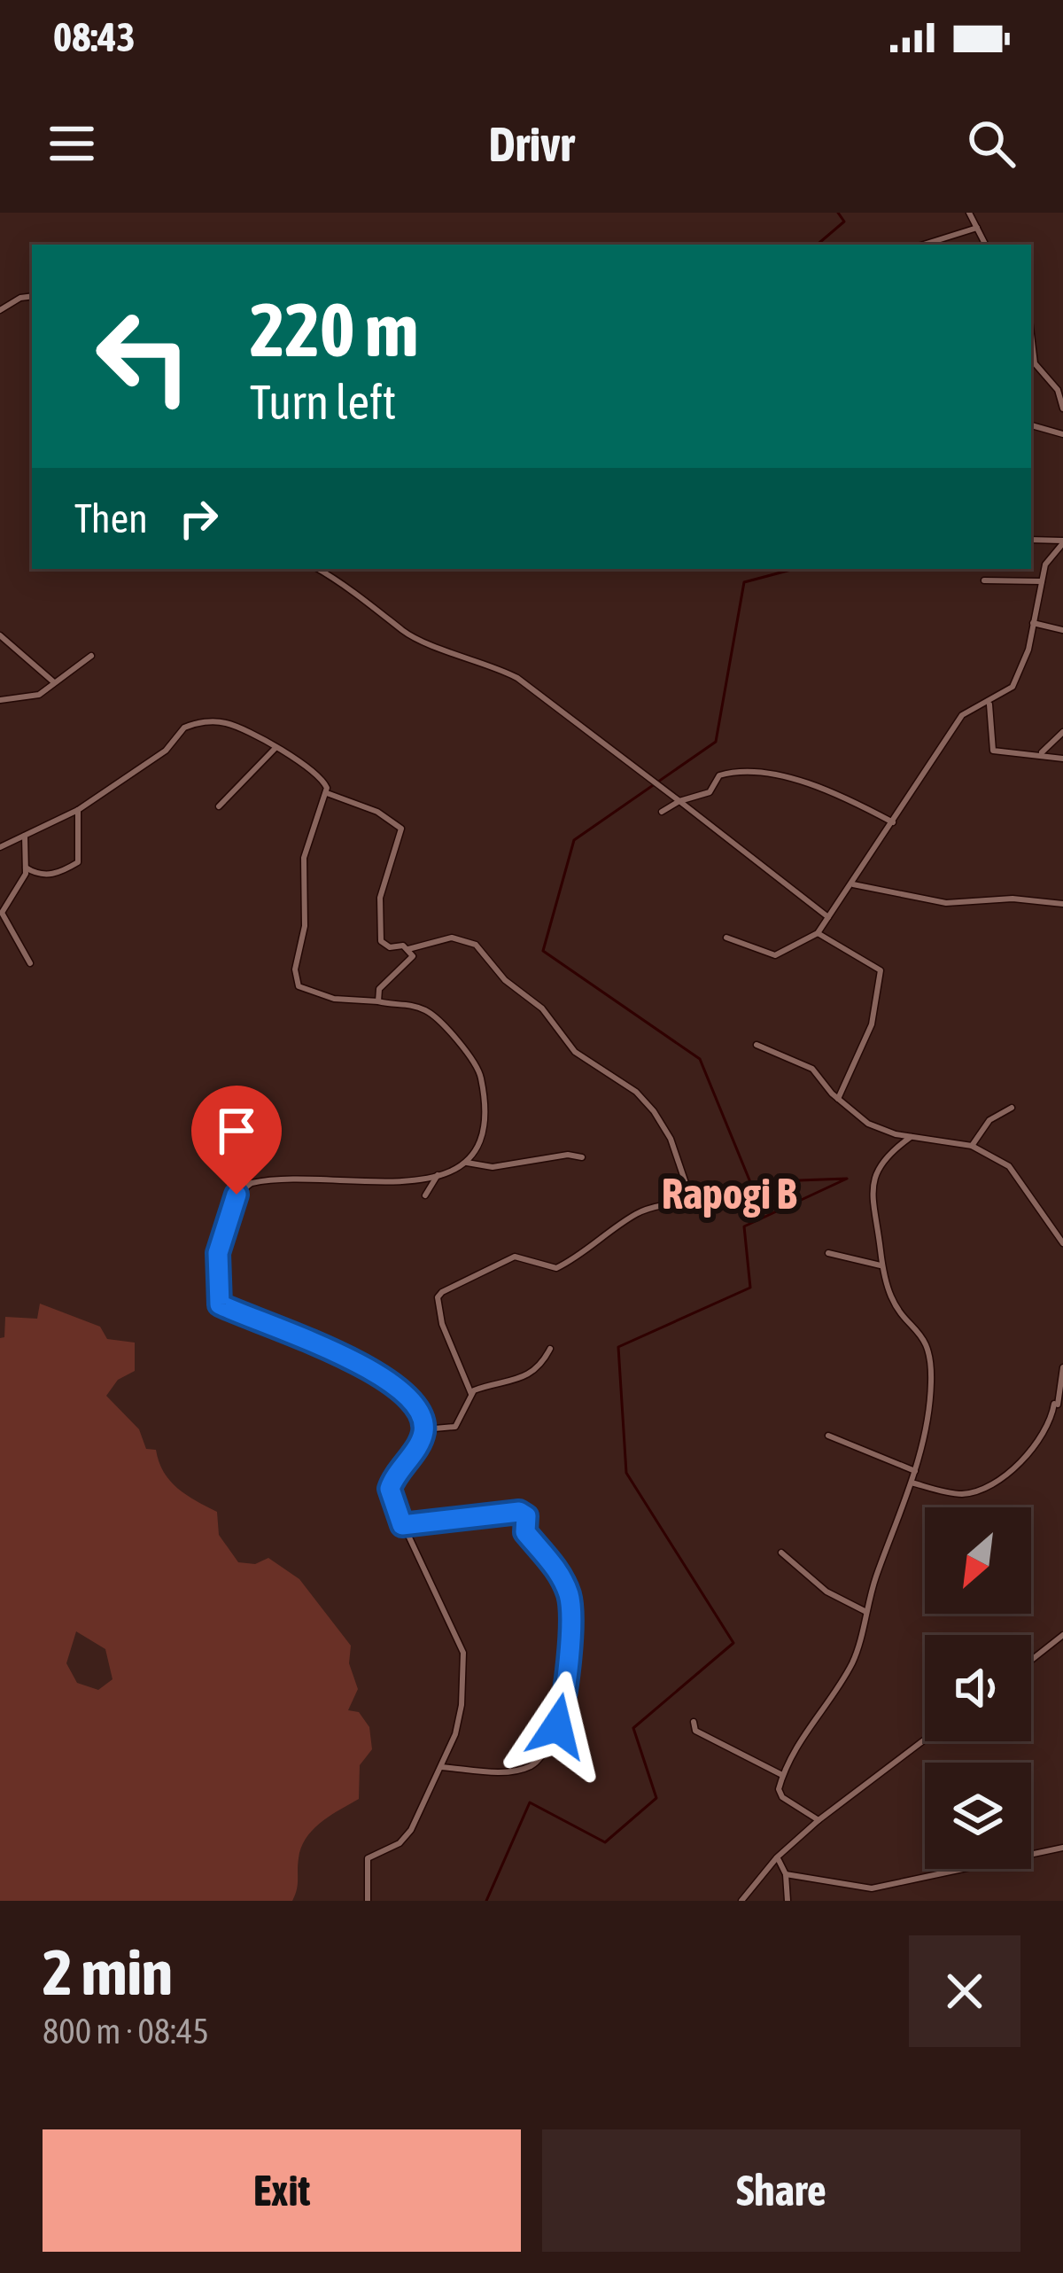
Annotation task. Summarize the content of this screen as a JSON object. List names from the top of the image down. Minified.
{"districts":["Rapogi B"],"north":"bottom left","page":{"status":"08:43","header":"Drivr","turn":["220 m","Turn left"],"then":"Then","heading":["2 min","800 m · 08:45"],"buttons":["Exit","Share"]}}
